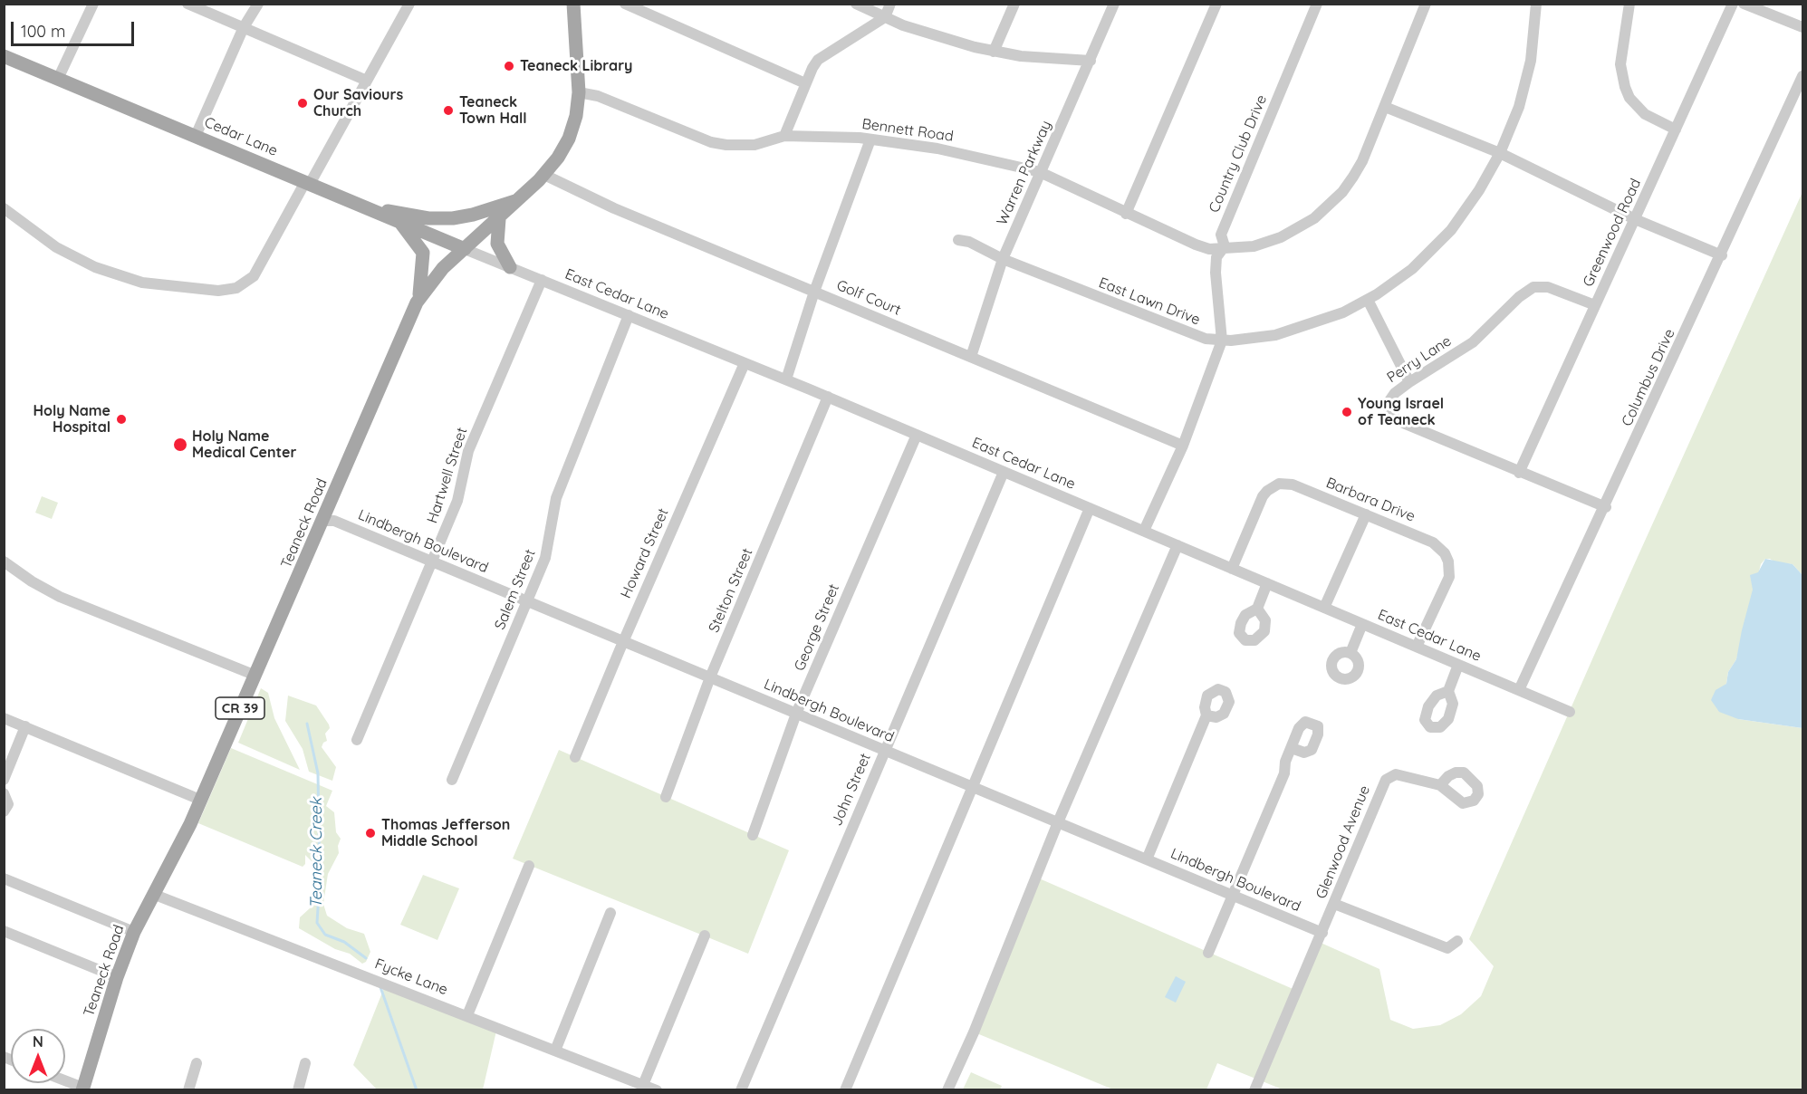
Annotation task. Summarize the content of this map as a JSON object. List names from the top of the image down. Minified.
{"streets":{"main road":["Cedar Lane","Teaneck Road","CR 39"],"street":["Bennett Road","Country Club Drive","Warren Parkway","Greenwood Road","East Cedar Lane","Golf Court","East Lawn Drive","Perry Lane","Columbus Drive","Hartwell Street","Barbara Drive","Lindbergh Boulevard","Howard Street","Salem Street","Stelton Street","George Street","John Street","Glenwood Avenue","Fycke Lane"]},"crossings":[["Bennett Road","Country Club Drive"],["Bennett Road","Warren Parkway"],["Bennett Road","Teaneck Road"],["Cedar Lane","East Cedar Lane"],["Cedar Lane","Teaneck Road"],["Country Club Drive","East Cedar Lane"],["Country Club Drive","Golf Court"],["Country Club Drive","East Lawn Drive"],["Warren Parkway","Golf Court"],["Warren Parkway","East Lawn Drive"],["Greenwood Road","Perry Lane"],["East Cedar Lane","Columbus Drive"],["East Cedar Lane","Hartwell Street"],["East Cedar Lane","Barbara Drive"],["East Cedar Lane","Teaneck Road"],["East Cedar Lane","Howard Street"],["East Cedar Lane","Salem Street"],["East Cedar Lane","Stelton Street"],["East Cedar Lane","George Street"],["East Cedar Lane","John Street"],["Golf Court","Teaneck Road"],["Perry Lane","Columbus Drive"],["Hartwell Street","Lindbergh Boulevard"],["Teaneck Road","Lindbergh Boulevard"],["Teaneck Road","Fycke Lane"],["Lindbergh Boulevard","Howard Street"],["Lindbergh Boulevard","Salem Street"],["Lindbergh Boulevard","Stelton Street"],["Lindbergh Boulevard","George Street"],["Lindbergh Boulevard","John Street"],["Lindbergh Boulevard","Glenwood Avenue"]],"water":["Teaneck Creek"],"places":["Teaneck Library","Our Saviours Church","Teaneck Town Hall","Young Israel of Teaneck","Holy Name Hospital","Holy Name Medical Center","Thomas Jefferson Middle School"],"scale_bar":"100 m","north":"top"}
